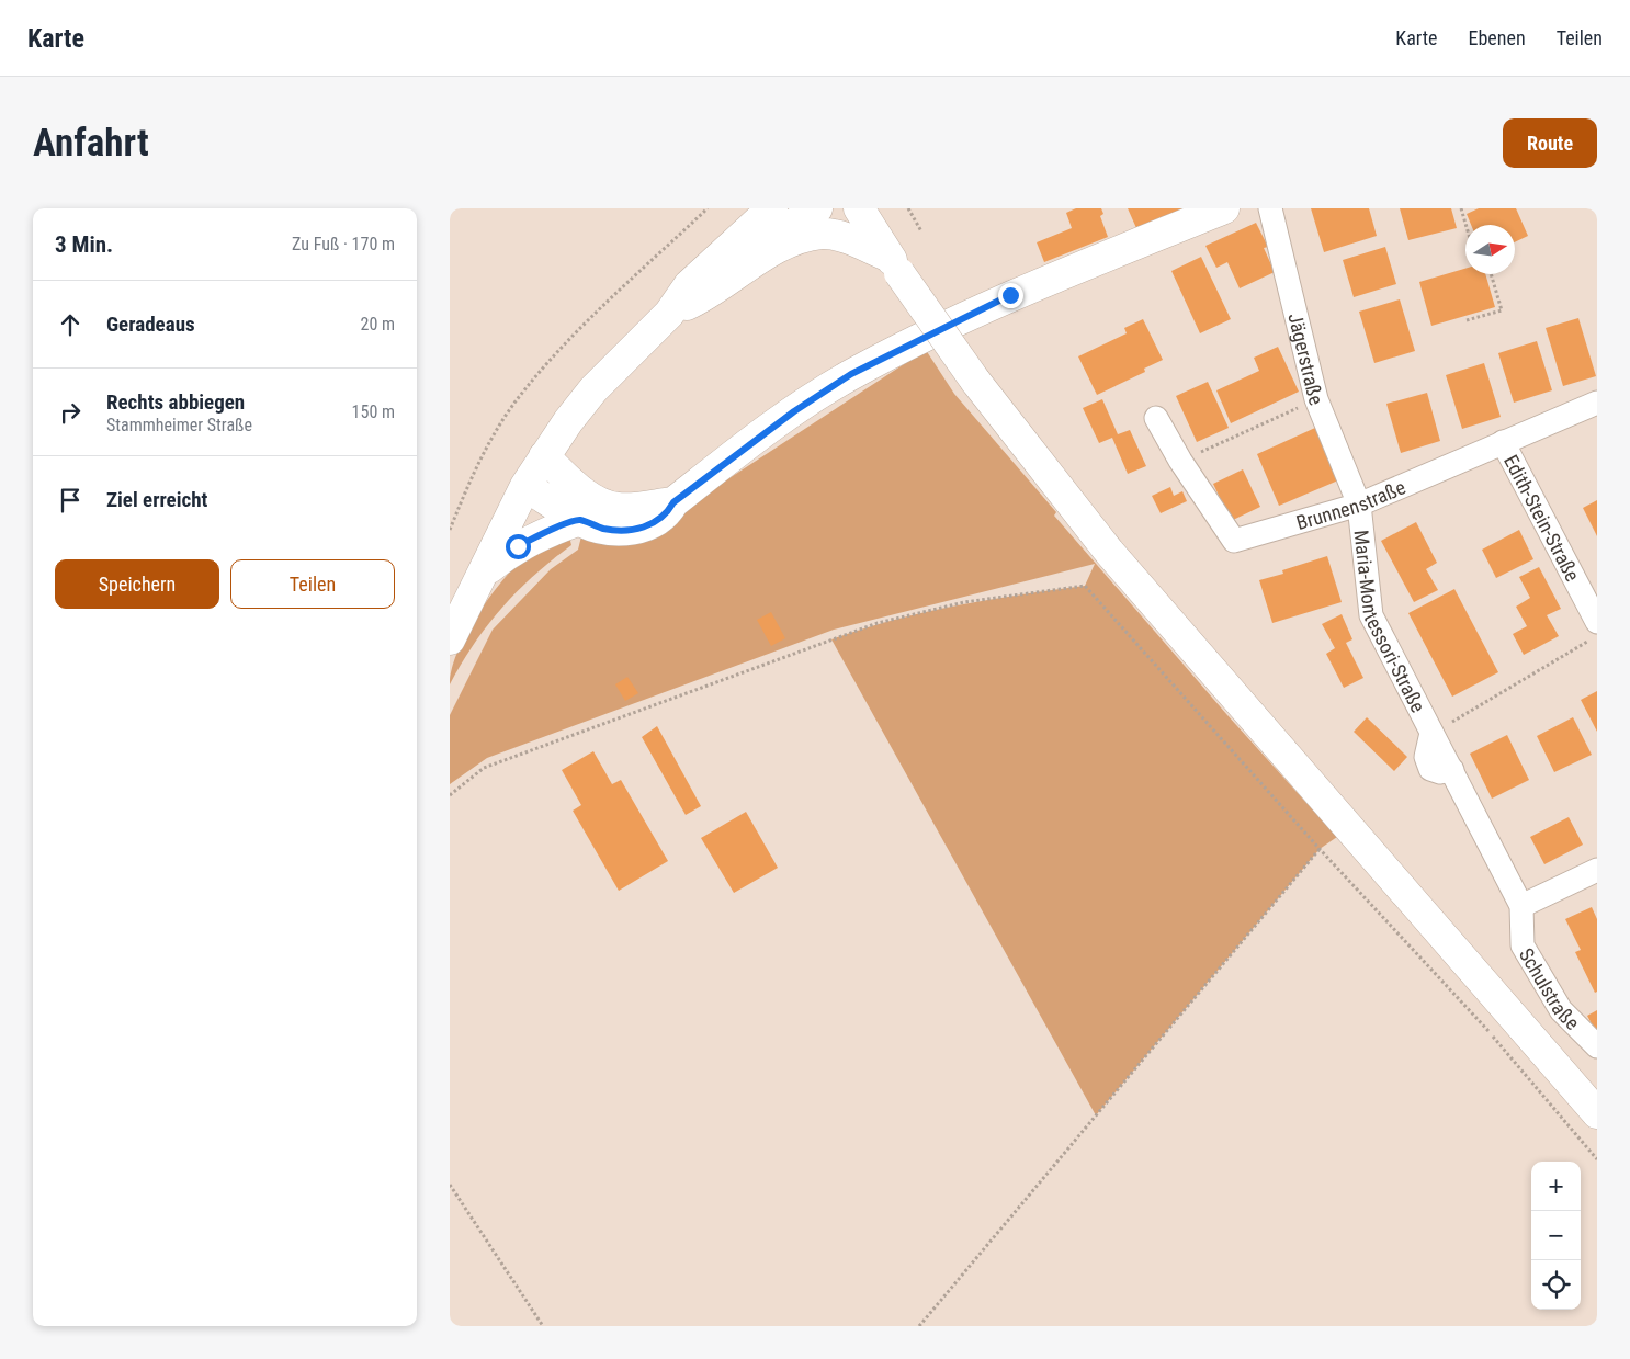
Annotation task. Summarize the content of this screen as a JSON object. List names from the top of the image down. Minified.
{"streets":{"street":["Jägerstraße","Brunnenstraße","Edith-Stein-Straße","Maria-Montessori-Straße","Schulstraße"]},"crossings":[["Jägerstraße","Brunnenstraße"],["Jägerstraße","Maria-Montessori-Straße"],["Brunnenstraße","Edith-Stein-Straße"],["Brunnenstraße","Maria-Montessori-Straße"],["Maria-Montessori-Straße","Schulstraße"]],"north":"right","page":{"header":"Karte","nav":["Karte","Ebenen","Teilen"],"buttons":["Route",["Speichern","Teilen"]],"title":"Anfahrt","heading":["3 Min.","Zu Fuß · 170 m"],"list":[["Geradeaus","20 m"],["Rechts abbiegen","Stammheimer Straße","150 m"],"Ziel erreicht"],"map_buttons":["+","−"]}}
